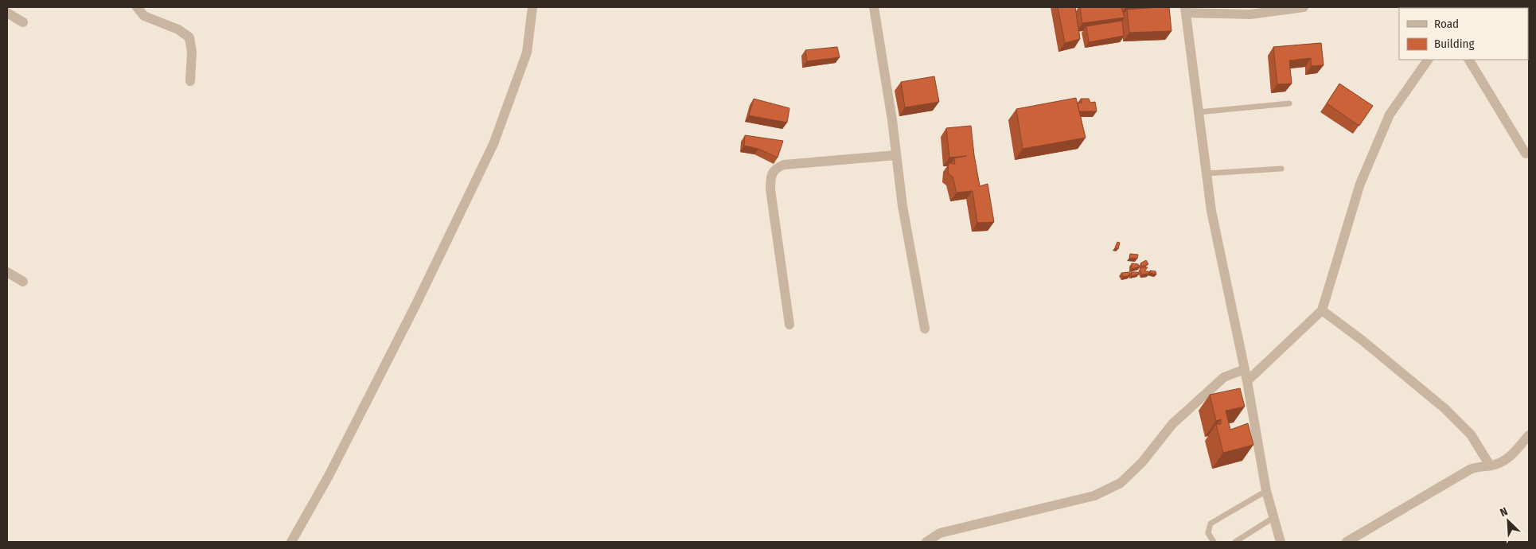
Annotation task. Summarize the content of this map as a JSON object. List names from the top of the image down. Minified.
{"legend":["Road","Building"],"north":"top left"}
